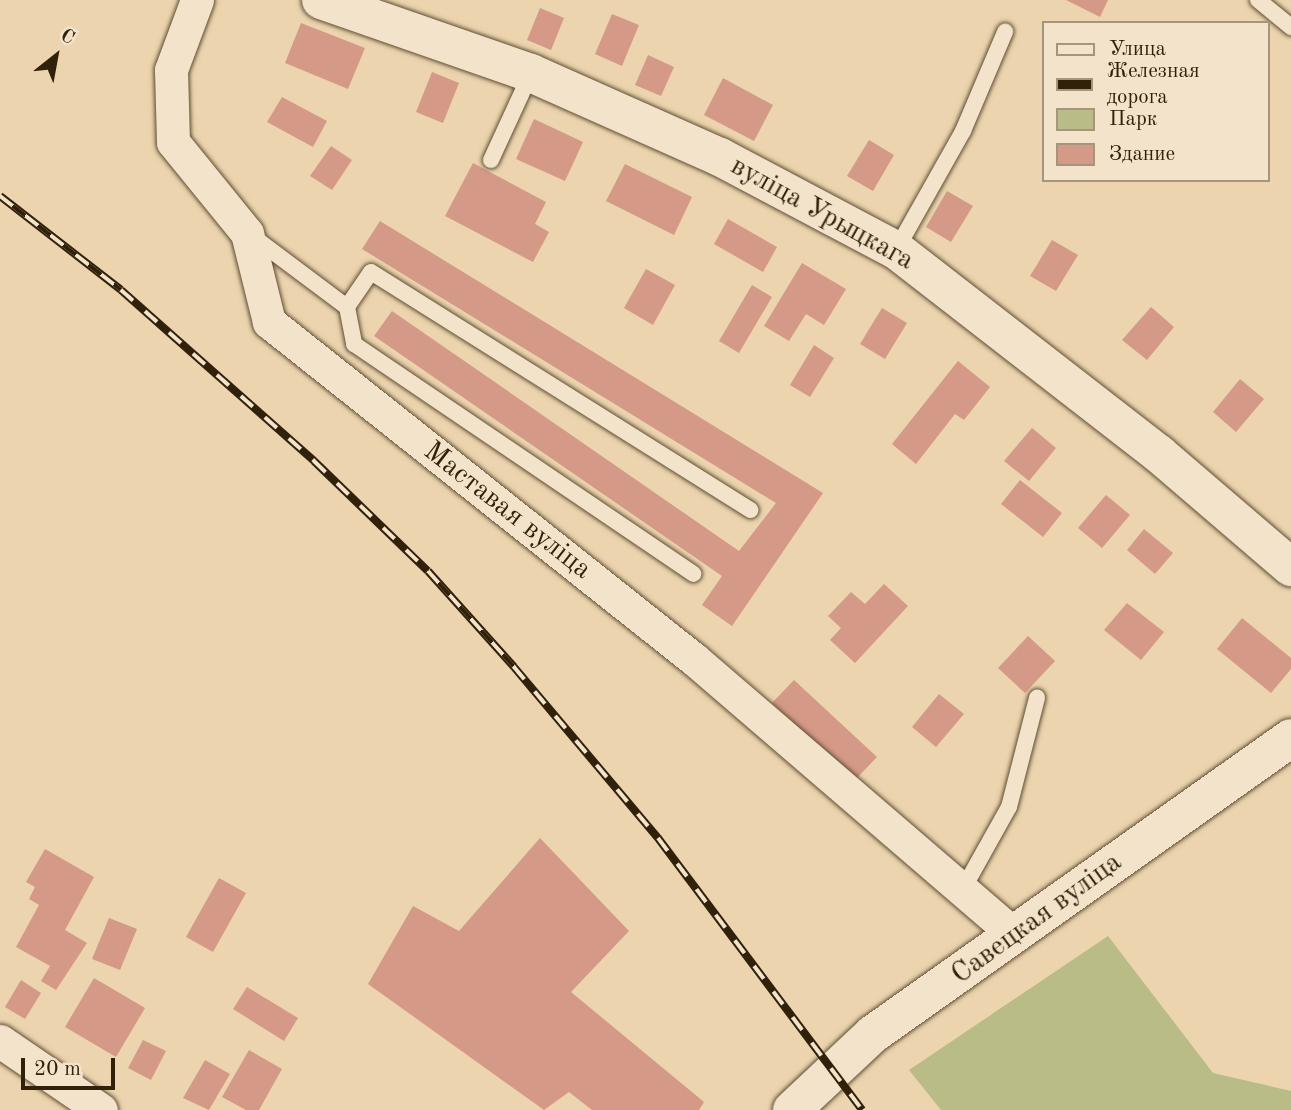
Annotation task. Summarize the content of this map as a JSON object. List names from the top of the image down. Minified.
{"streets":{"main road":["вуліца Урыцкага","Савецкая вуліца"],"street":["Маставая вуліца"]},"crossings":[["Маставая вуліца","Савецкая вуліца"]],"legend":["Улица","Железная дорога","Парк","Здание"],"scale_bar":"20 m","north":"top right"}
